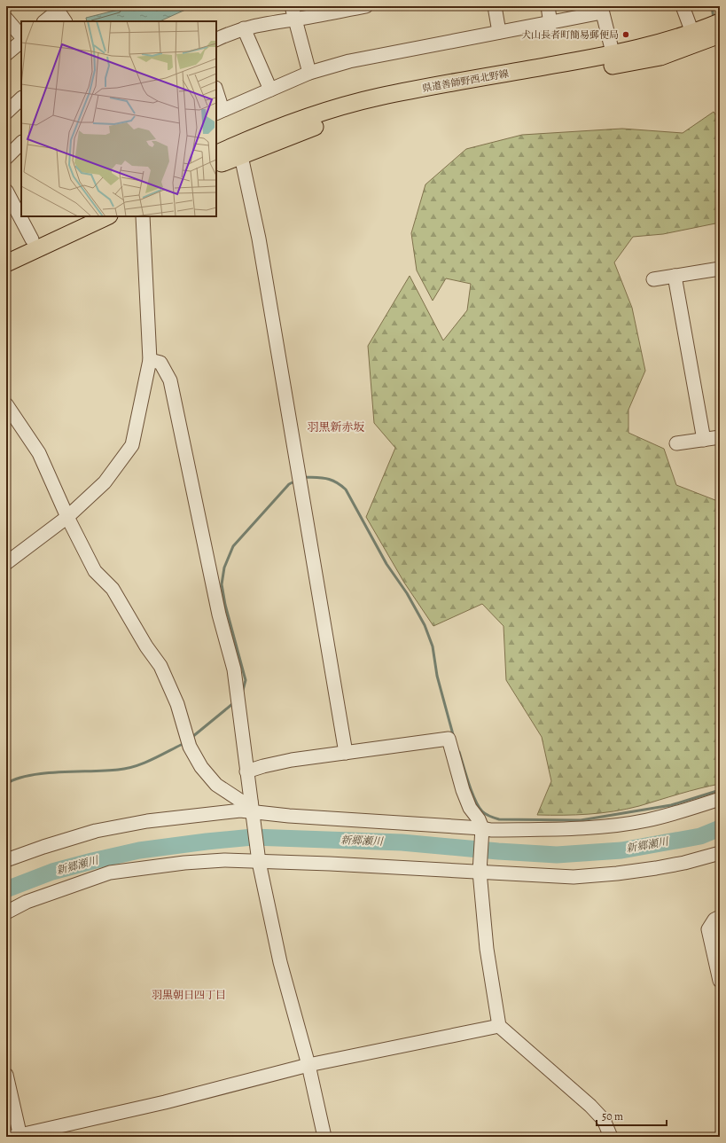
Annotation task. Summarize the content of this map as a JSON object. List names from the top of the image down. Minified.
{"streets":{"main road":["県道善師野西北野線"]},"districts":["羽黒新赤坂","羽黒朝日四丁目"],"water":["新郷瀬川"],"places":["犬山長者町簡易郵便局"],"scale_bar":"50 m"}
